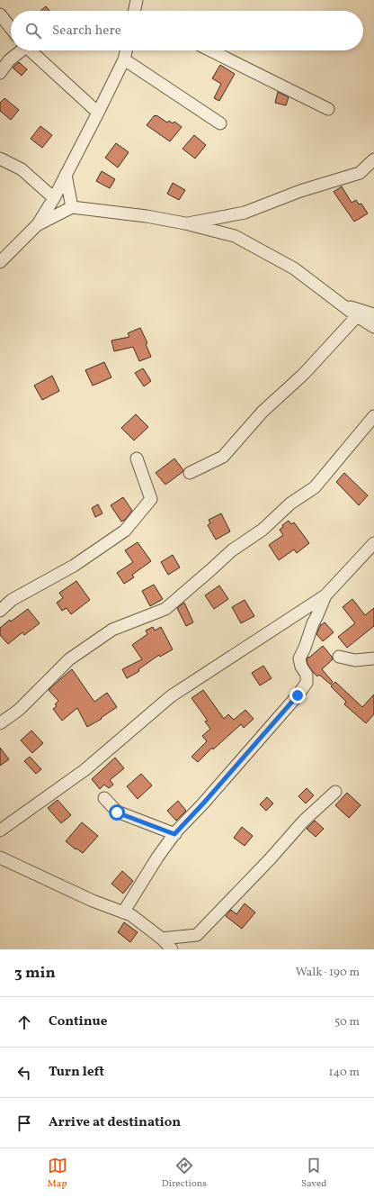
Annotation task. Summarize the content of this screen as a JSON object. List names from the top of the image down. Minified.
{"page":{"search":"Search here","heading":["3 min","Walk · 190 m"],"list":[["Continue","50 m"],["Turn left","140 m"],"Arrive at destination"],"nav":["Map","Directions","Saved"]}}
